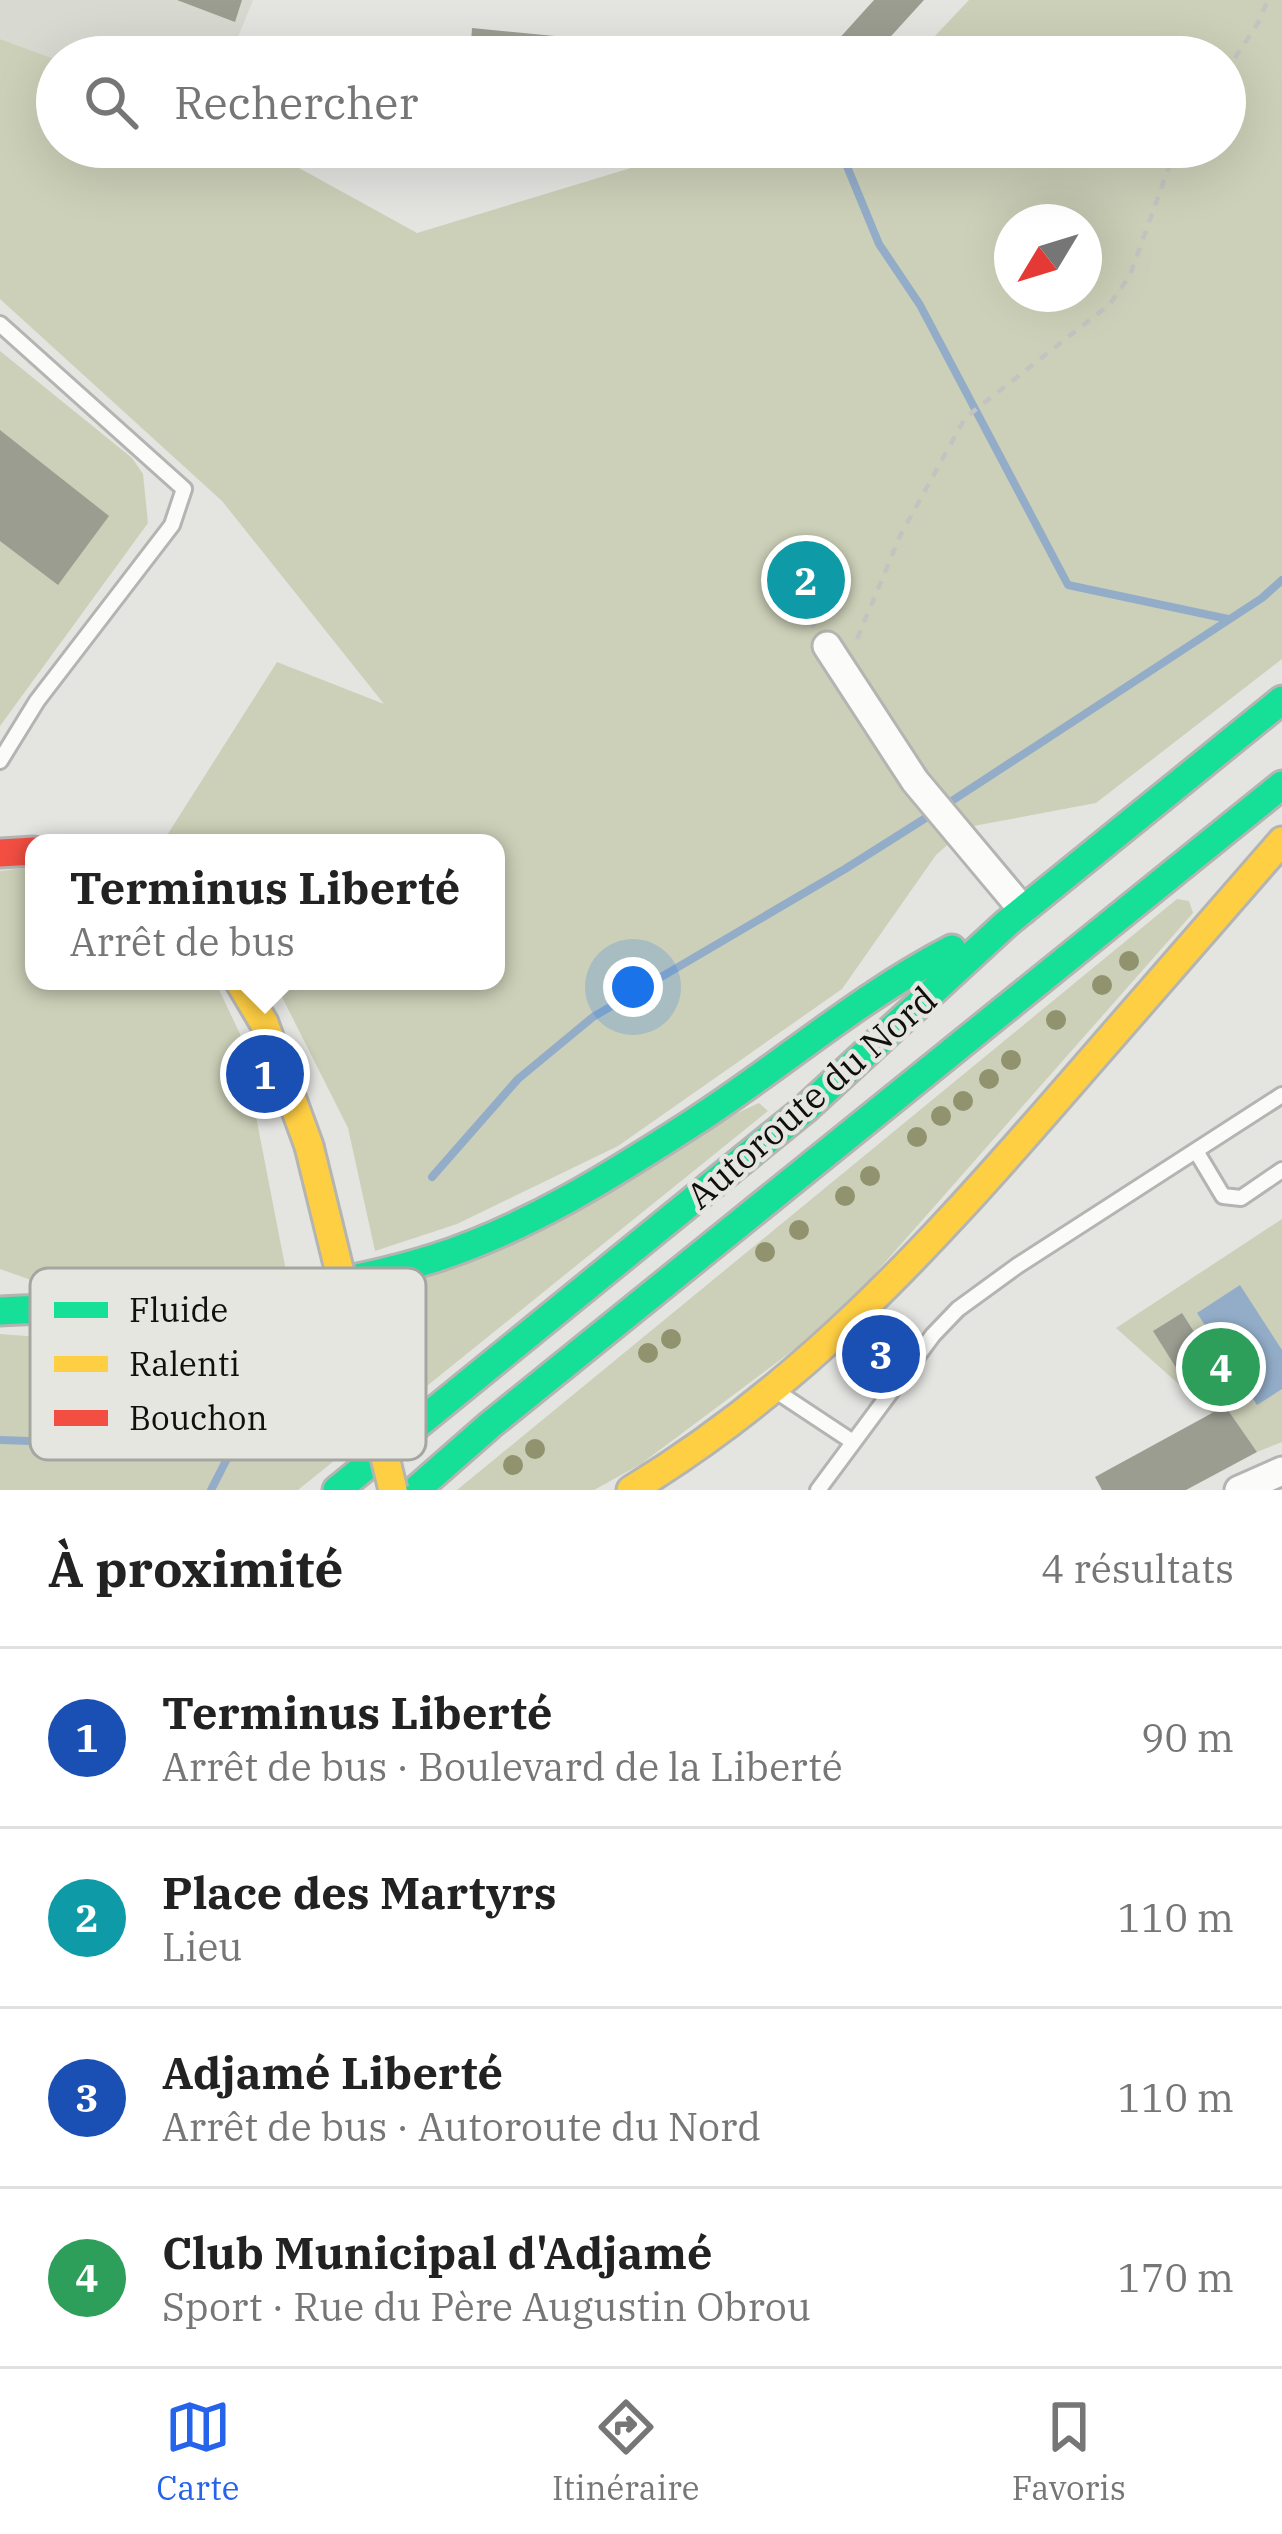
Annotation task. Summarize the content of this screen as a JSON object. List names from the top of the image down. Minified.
{"streets":{"main road":["Autoroute du Nord"]},"legend":["Fluide","Ralenti","Bouchon"],"north":"bottom left","page":{"search":"Rechercher","pins":["2","1","3","4"],"popup":["Terminus Liberté","Arrêt de bus"],"heading":["À proximité","4 résultats"],"list":[{"mark":"1","name":"Terminus Liberté","note":"Arrêt de bus · Boulevard de la Liberté","value":"90 m"},{"mark":"2","name":"Place des Martyrs","note":"Lieu","value":"110 m"},{"mark":"3","name":"Adjamé Liberté","note":"Arrêt de bus · Autoroute du Nord","value":"110 m"},{"mark":"4","name":"Club Municipal d'Adjamé","note":"Sport · Rue du Père Augustin Obrou","value":"170 m"}],"nav":["Carte","Itinéraire","Favoris"]}}
